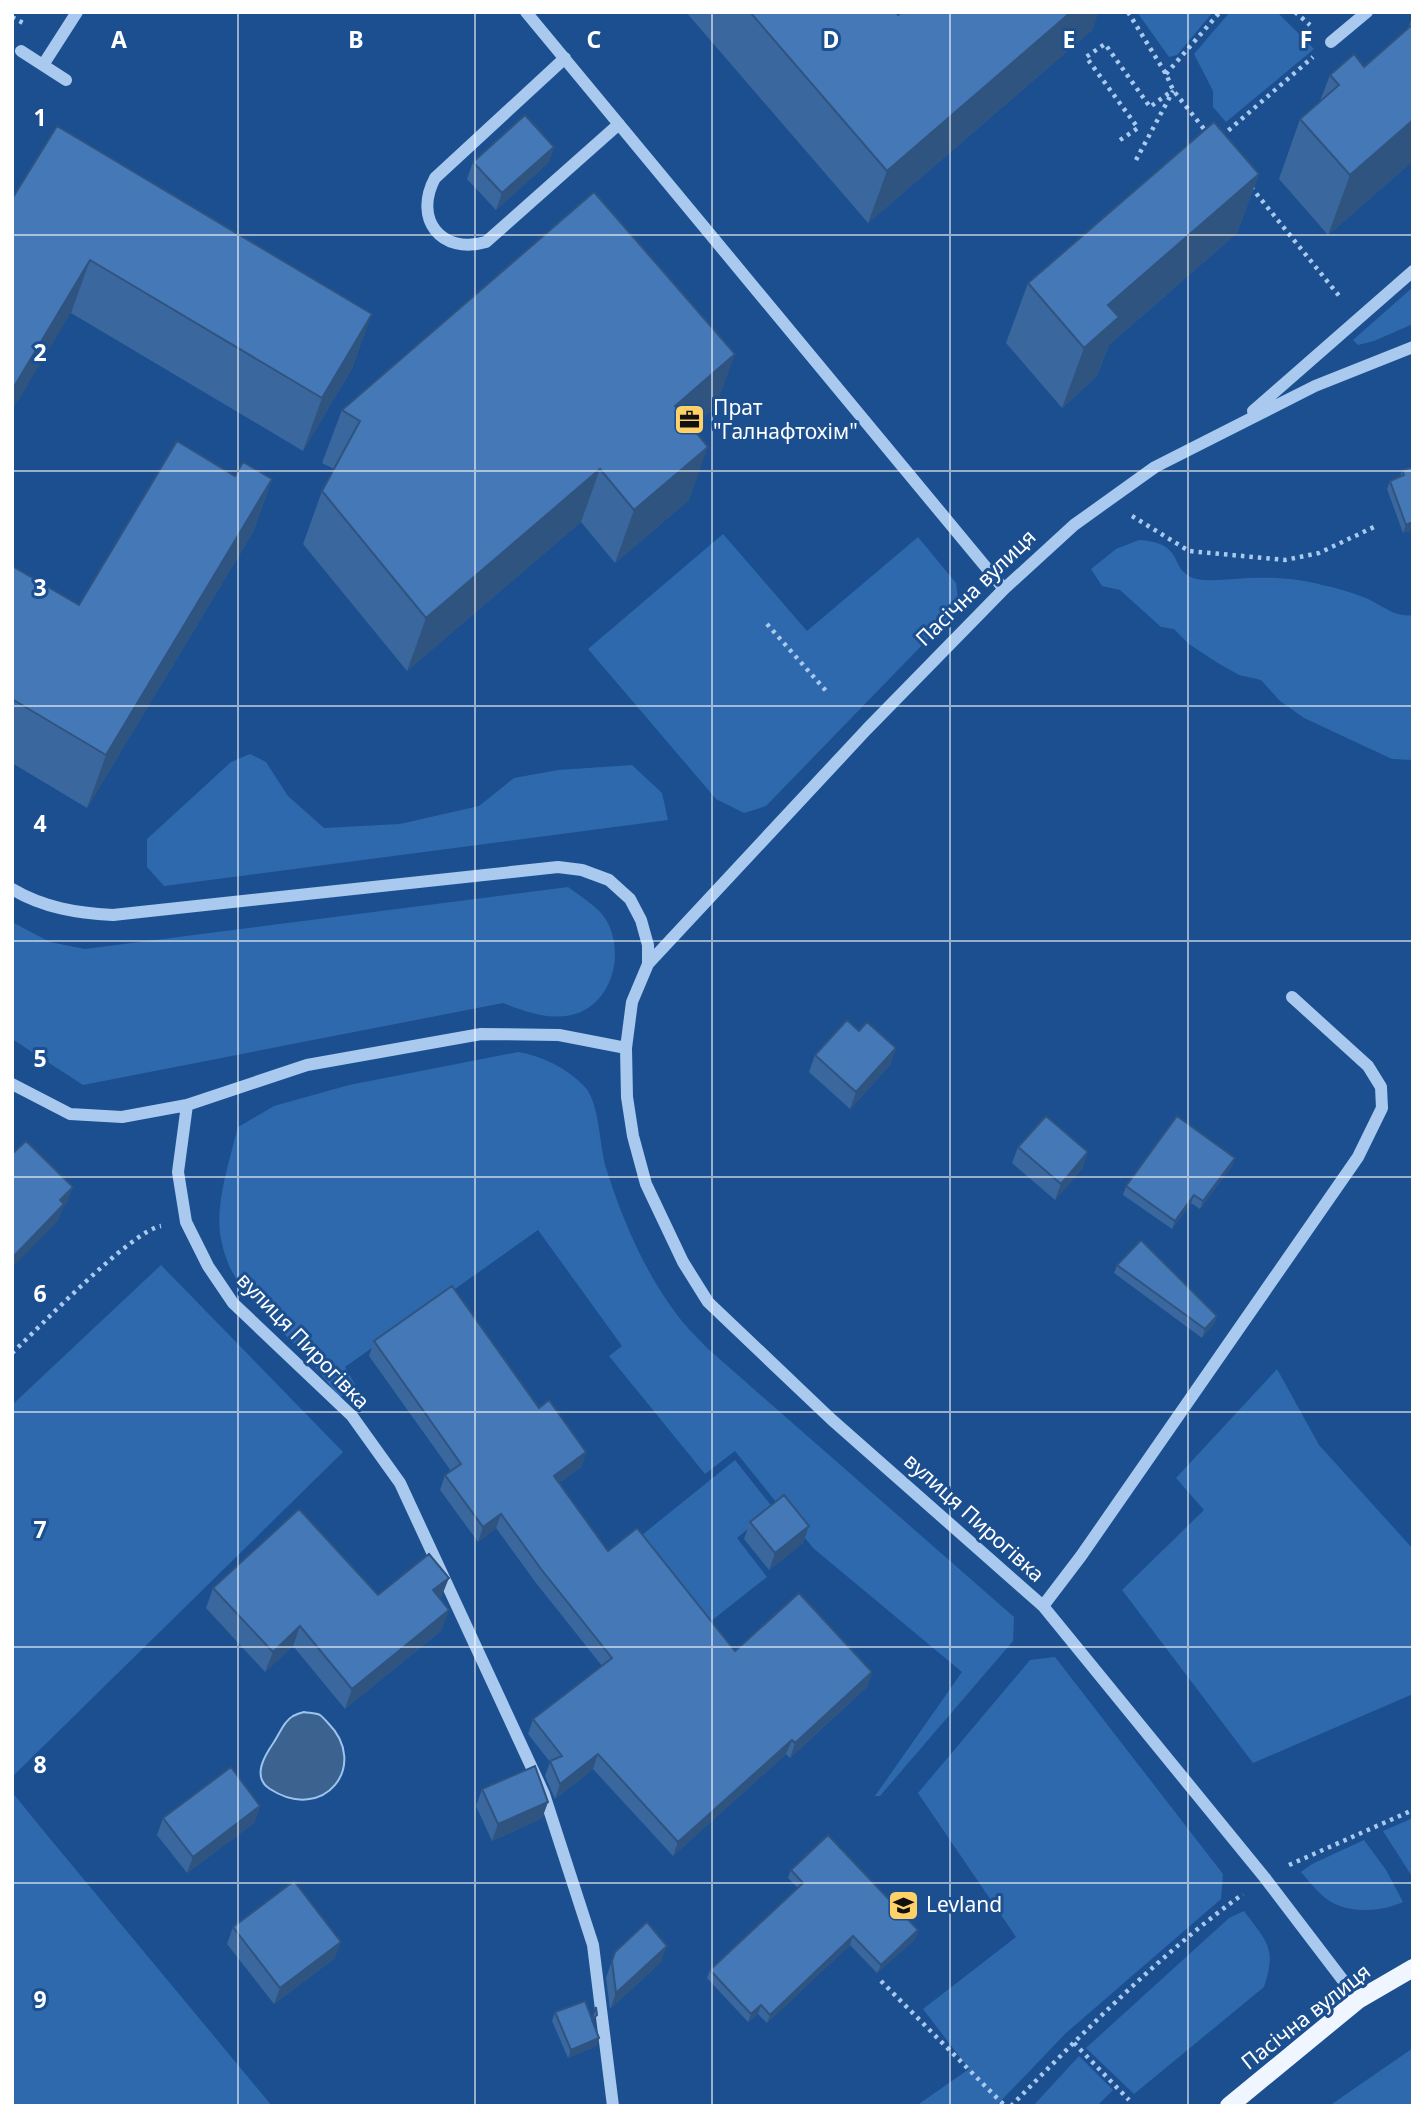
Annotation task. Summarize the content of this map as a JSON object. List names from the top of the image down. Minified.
{"streets":{"main road":["Пасічна вулиця"],"street":["вулиця Пирогівка"]},"crossings":[["Пасічна вулиця","вулиця Пирогівка"]],"places":{"office":["Прат \"Галнафтохім\""],"school or university":["Levland"]},"grid":{"columns":["A","B","C","D","E","F"],"rows":["1","2","3","4","5","6","7","8","9"]}}
